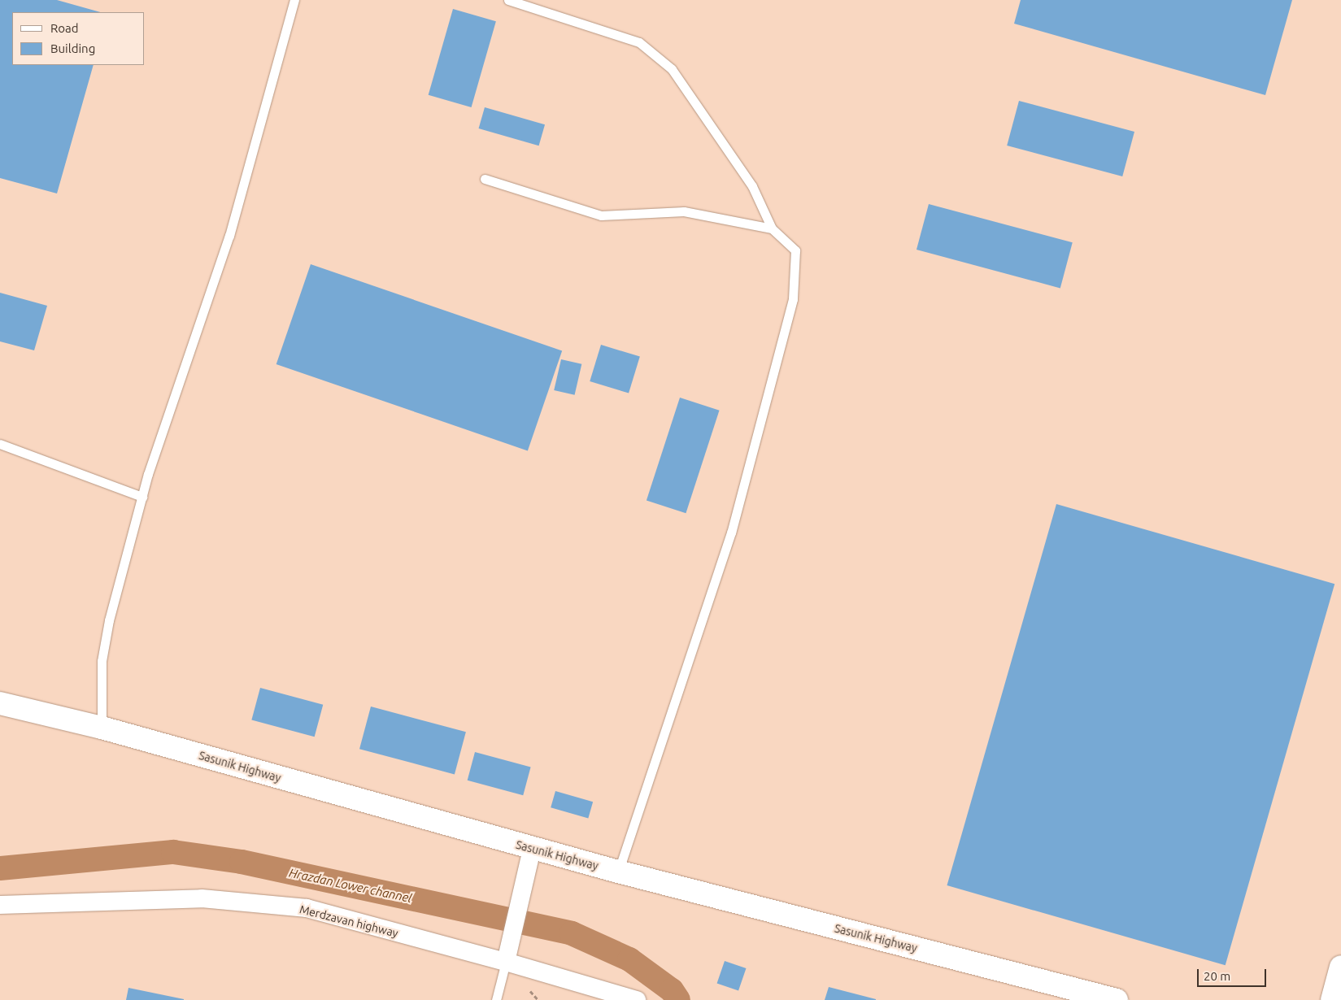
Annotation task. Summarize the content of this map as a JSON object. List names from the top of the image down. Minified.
{"streets":{"street":["Sasunik Highway","Merdzavan highway"]},"water":["Hrazdan Lower channel"],"legend":["Road","Building"],"scale_bar":"20 m"}
